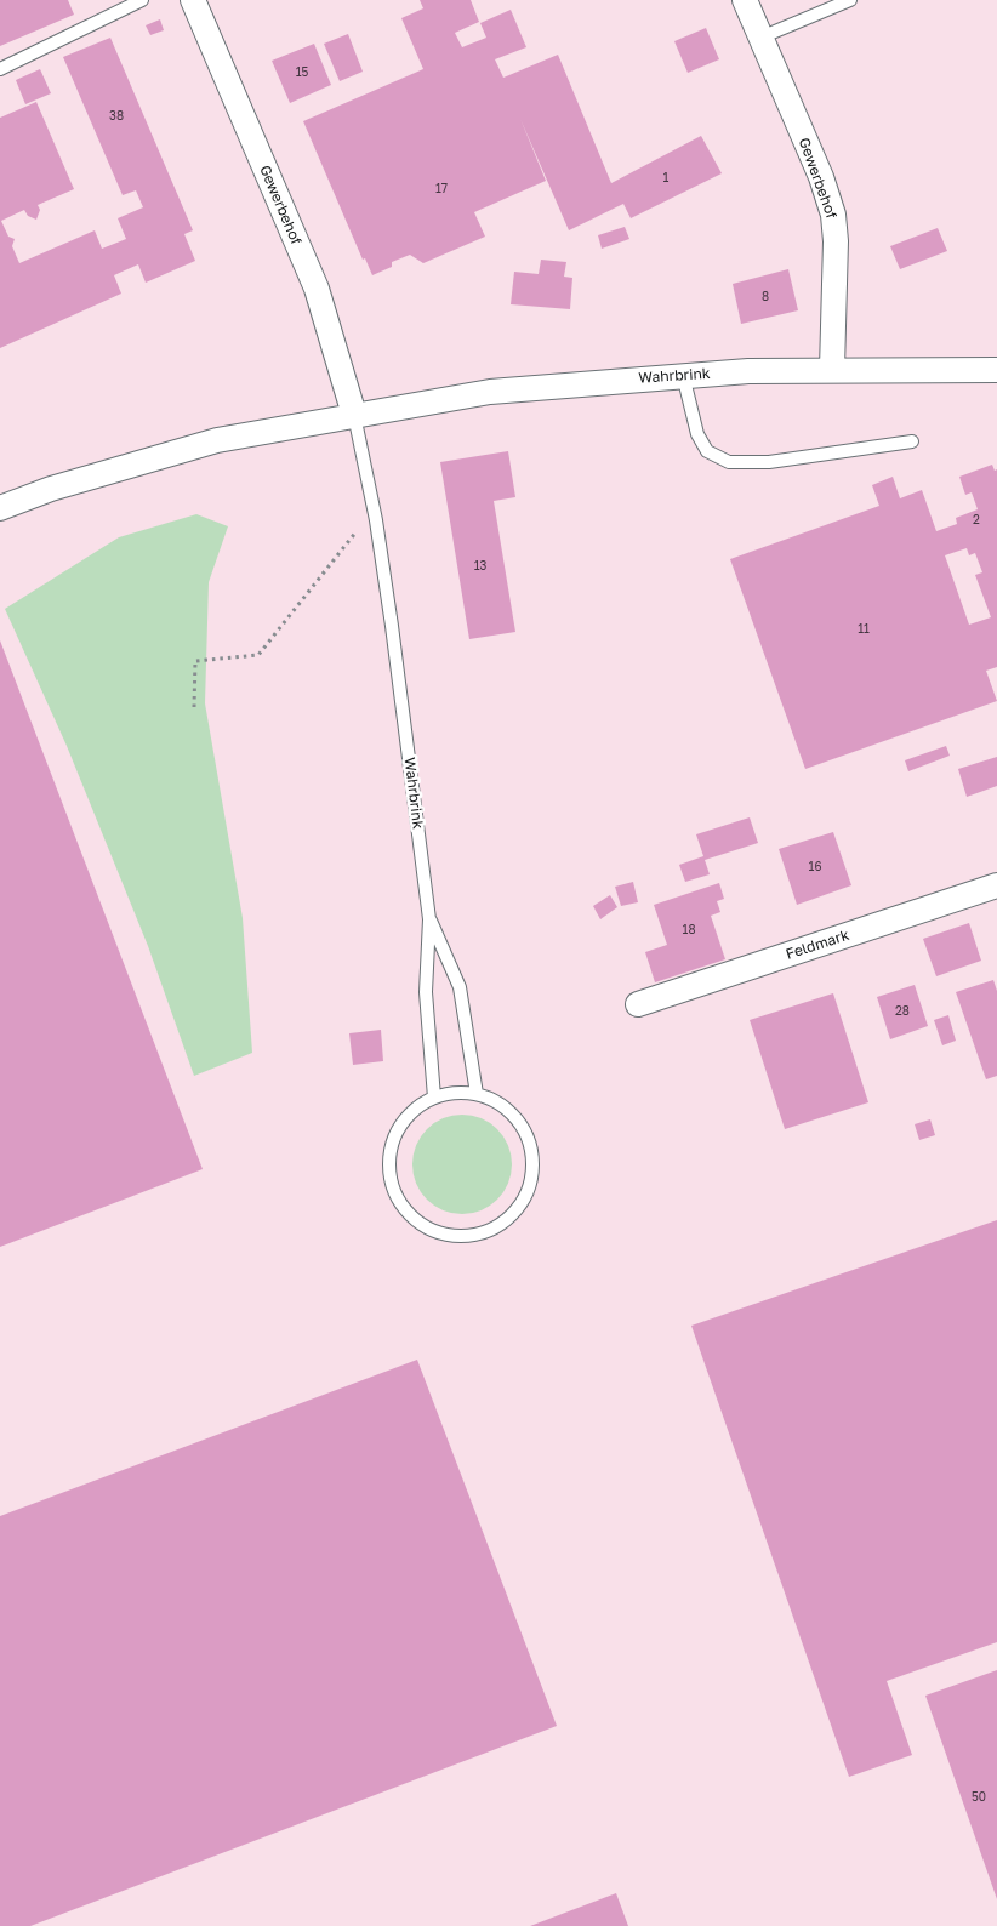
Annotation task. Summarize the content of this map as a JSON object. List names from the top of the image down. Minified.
{"streets":{"street":["Gewerbehof","Wahrbrink","Feldmark"]},"crossings":[["Gewerbehof","Wahrbrink"]],"house_numbers":["15","38","1","17","8","2","13","11","16","18","28","50"]}
